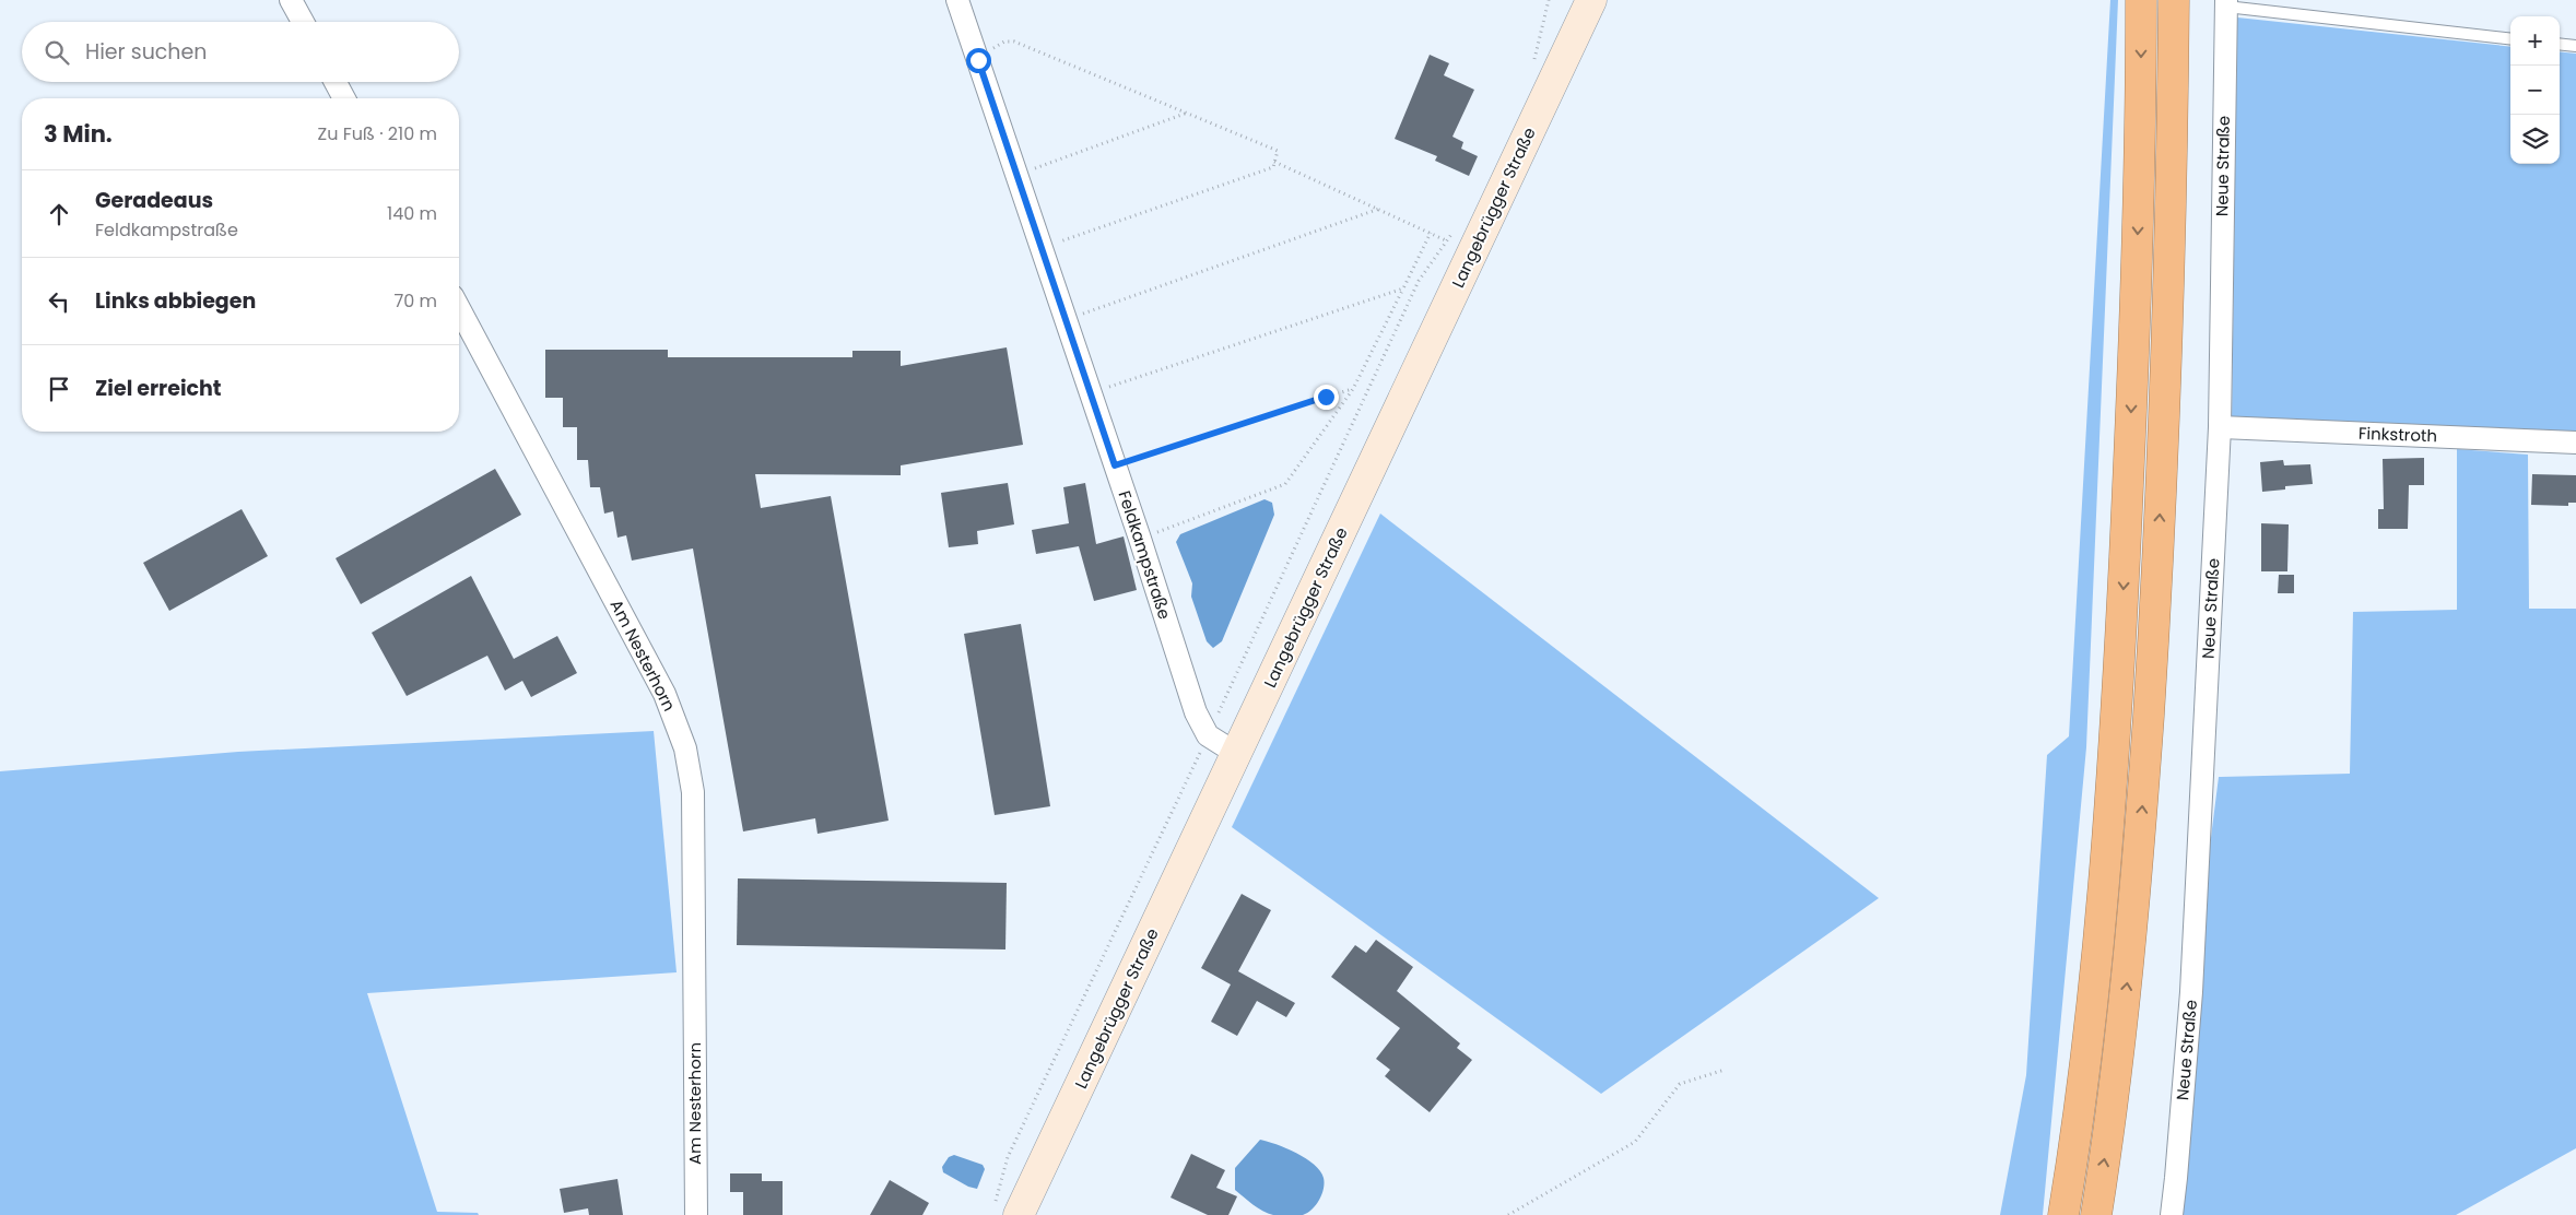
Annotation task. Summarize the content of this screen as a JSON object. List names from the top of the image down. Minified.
{"streets":{"street":["Neue Straße","Langebrügger Straße","Finkstroth","Feldkampstraße","Am Nesterhorn"]},"crossings":[["Neue Straße","Finkstroth"]],"page":{"map_buttons":["+","−"],"search":"Hier suchen","heading":["3 Min.","Zu Fuß · 210 m"],"list":[["Geradeaus","Feldkampstraße","140 m"],["Links abbiegen","70 m"],"Ziel erreicht"]}}
